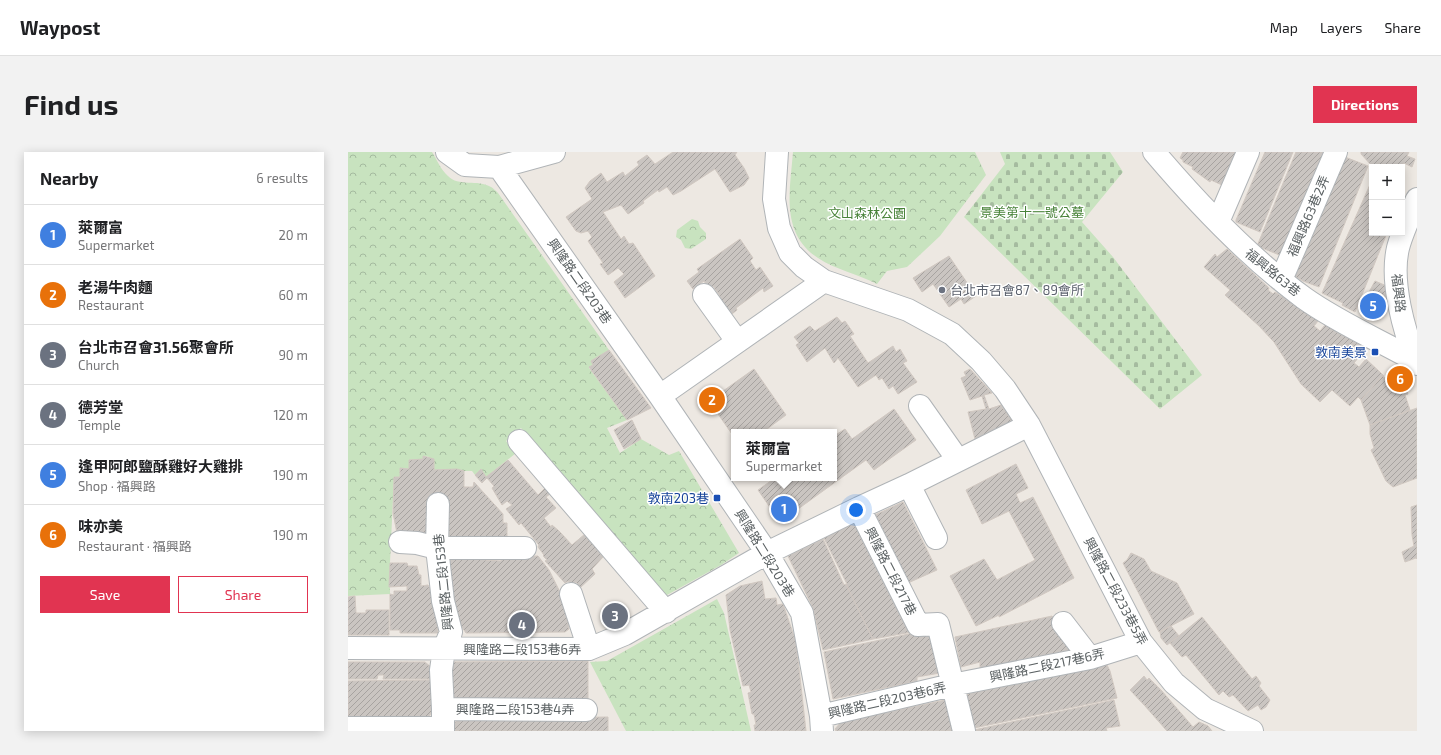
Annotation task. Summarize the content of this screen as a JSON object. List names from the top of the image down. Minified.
{"streets":{"street":["福興路63巷2弄","福興路63巷","興隆路二段203巷","福興路","興隆路二段217巷","興隆路二段153巷","興隆路二段233巷5弄","興隆路二段153巷6弄","興隆路二段217巷6弄","興隆路二段203巷6弄","興隆路二段153巷4弄"]},"crossings":[["福興路63巷2弄","福興路63巷"],["福興路63巷","福興路"],["興隆路二段203巷","興隆路二段153巷6弄"],["興隆路二段203巷","興隆路二段203巷6弄"],["興隆路二段217巷","興隆路二段153巷6弄"],["興隆路二段217巷","興隆路二段217巷6弄"],["興隆路二段217巷","興隆路二段203巷6弄"],["興隆路二段153巷","興隆路二段153巷6弄"],["興隆路二段153巷","興隆路二段153巷4弄"],["興隆路二段233巷5弄","興隆路二段153巷6弄"],["興隆路二段233巷5弄","興隆路二段217巷6弄"],["興隆路二段217巷6弄","興隆路二段203巷6弄"]],"parks":["景美第十一號公墓","文山森林公園"],"places":{"other":["台北市召會87、89會所"],"transit":["敦南美景","敦南203巷"]},"page":{"header":"Waypost","nav":["Map","Layers","Share"],"buttons":["Directions",["Save","Share"]],"title":"Find us","heading":["Nearby","6 results"],"map_buttons":["+","−"],"list":[{"mark":"1","name":"萊爾富","note":"Supermarket","value":"20 m"},{"mark":"2","name":"老湯牛肉麵","note":"Restaurant","value":"60 m"},{"mark":"3","name":"台北市召會31.56聚會所","note":"Church","value":"90 m"},{"mark":"4","name":"德芳堂","note":"Temple","value":"120 m"},{"mark":"5","name":"逢甲阿郎鹽酥雞好大雞排","note":"Shop · 福興路","value":"190 m"},{"mark":"6","name":"味亦美","note":"Restaurant · 福興路","value":"190 m"}],"pins":["5","6","2","1","3","4"],"popup":["萊爾富","Supermarket"]}}
